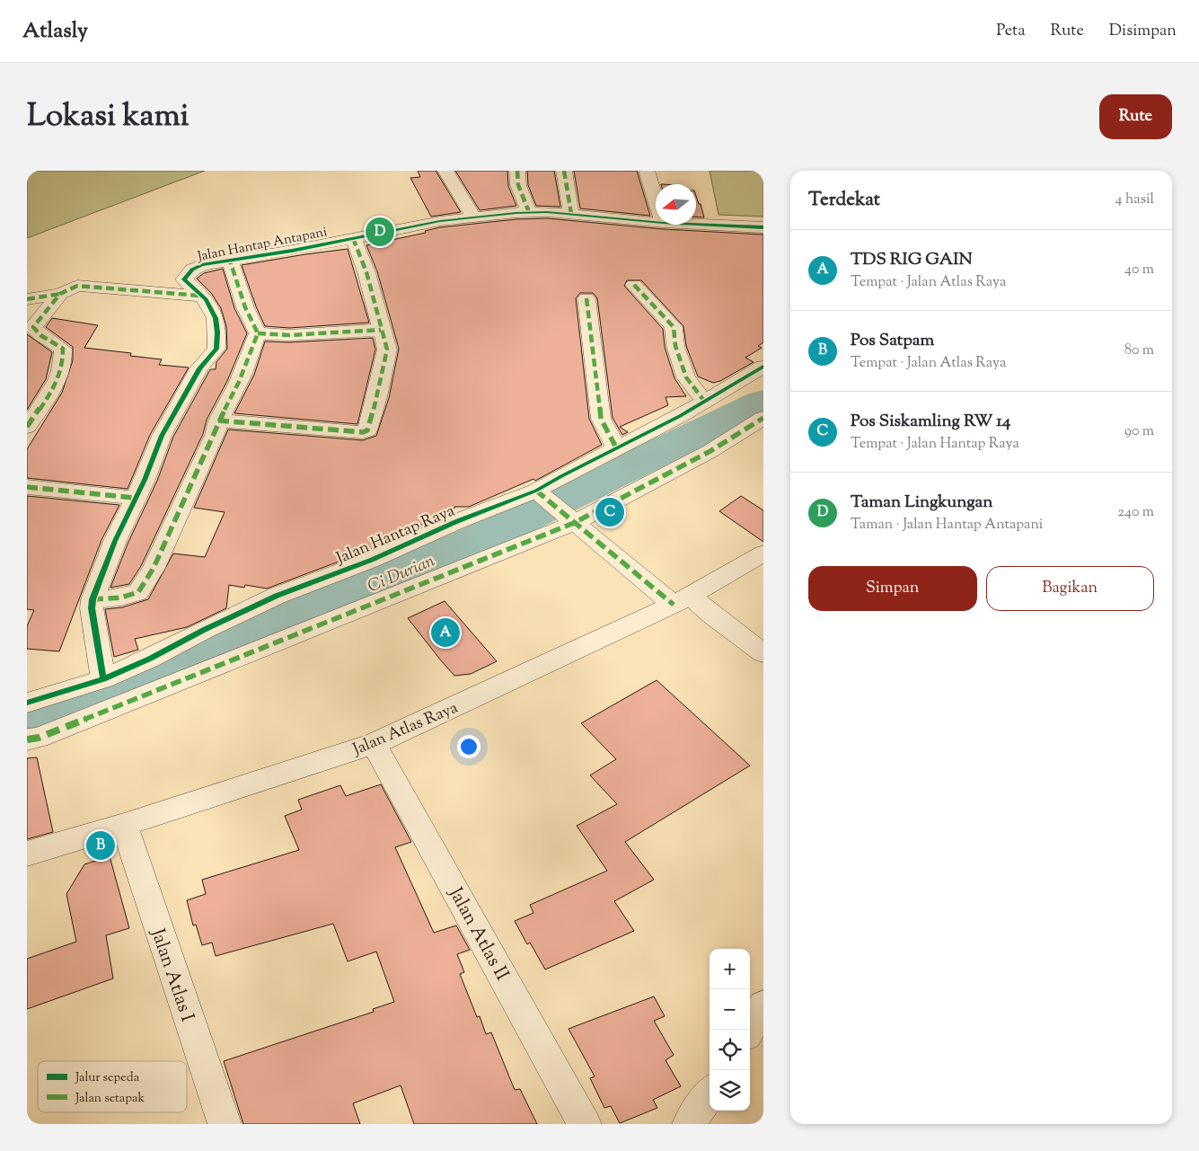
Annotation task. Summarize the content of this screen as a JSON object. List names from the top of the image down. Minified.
{"streets":{"street":["Jalan Hantap Antapani","Jalan Hantap Raya","Jalan Atlas Raya","Jalan Atlas II","Jalan Atlas I"]},"crossings":[["Jalan Hantap Antapani","Jalan Hantap Raya"],["Jalan Atlas Raya","Jalan Atlas II"],["Jalan Atlas Raya","Jalan Atlas I"]],"water":["Ci Durian"],"legend":["Jalur sepeda","Jalan setapak"],"north":"left","page":{"header":"Atlasly","nav":["Peta","Rute","Disimpan"],"title":"Lokasi kami","buttons":["Rute",["Simpan","Bagikan"]],"heading":["Terdekat","4 hasil"],"pins":["D","C","A","B"],"list":[{"mark":"A","name":"TDS RIG GAIN","note":"Tempat · Jalan Atlas Raya","value":"40 m"},{"mark":"B","name":"Pos Satpam","note":"Tempat · Jalan Atlas Raya","value":"80 m"},{"mark":"C","name":"Pos Siskamling RW 14","note":"Tempat · Jalan Hantap Raya","value":"90 m"},{"mark":"D","name":"Taman Lingkungan","note":"Taman · Jalan Hantap Antapani","value":"240 m"}],"map_buttons":["+","−"]}}
